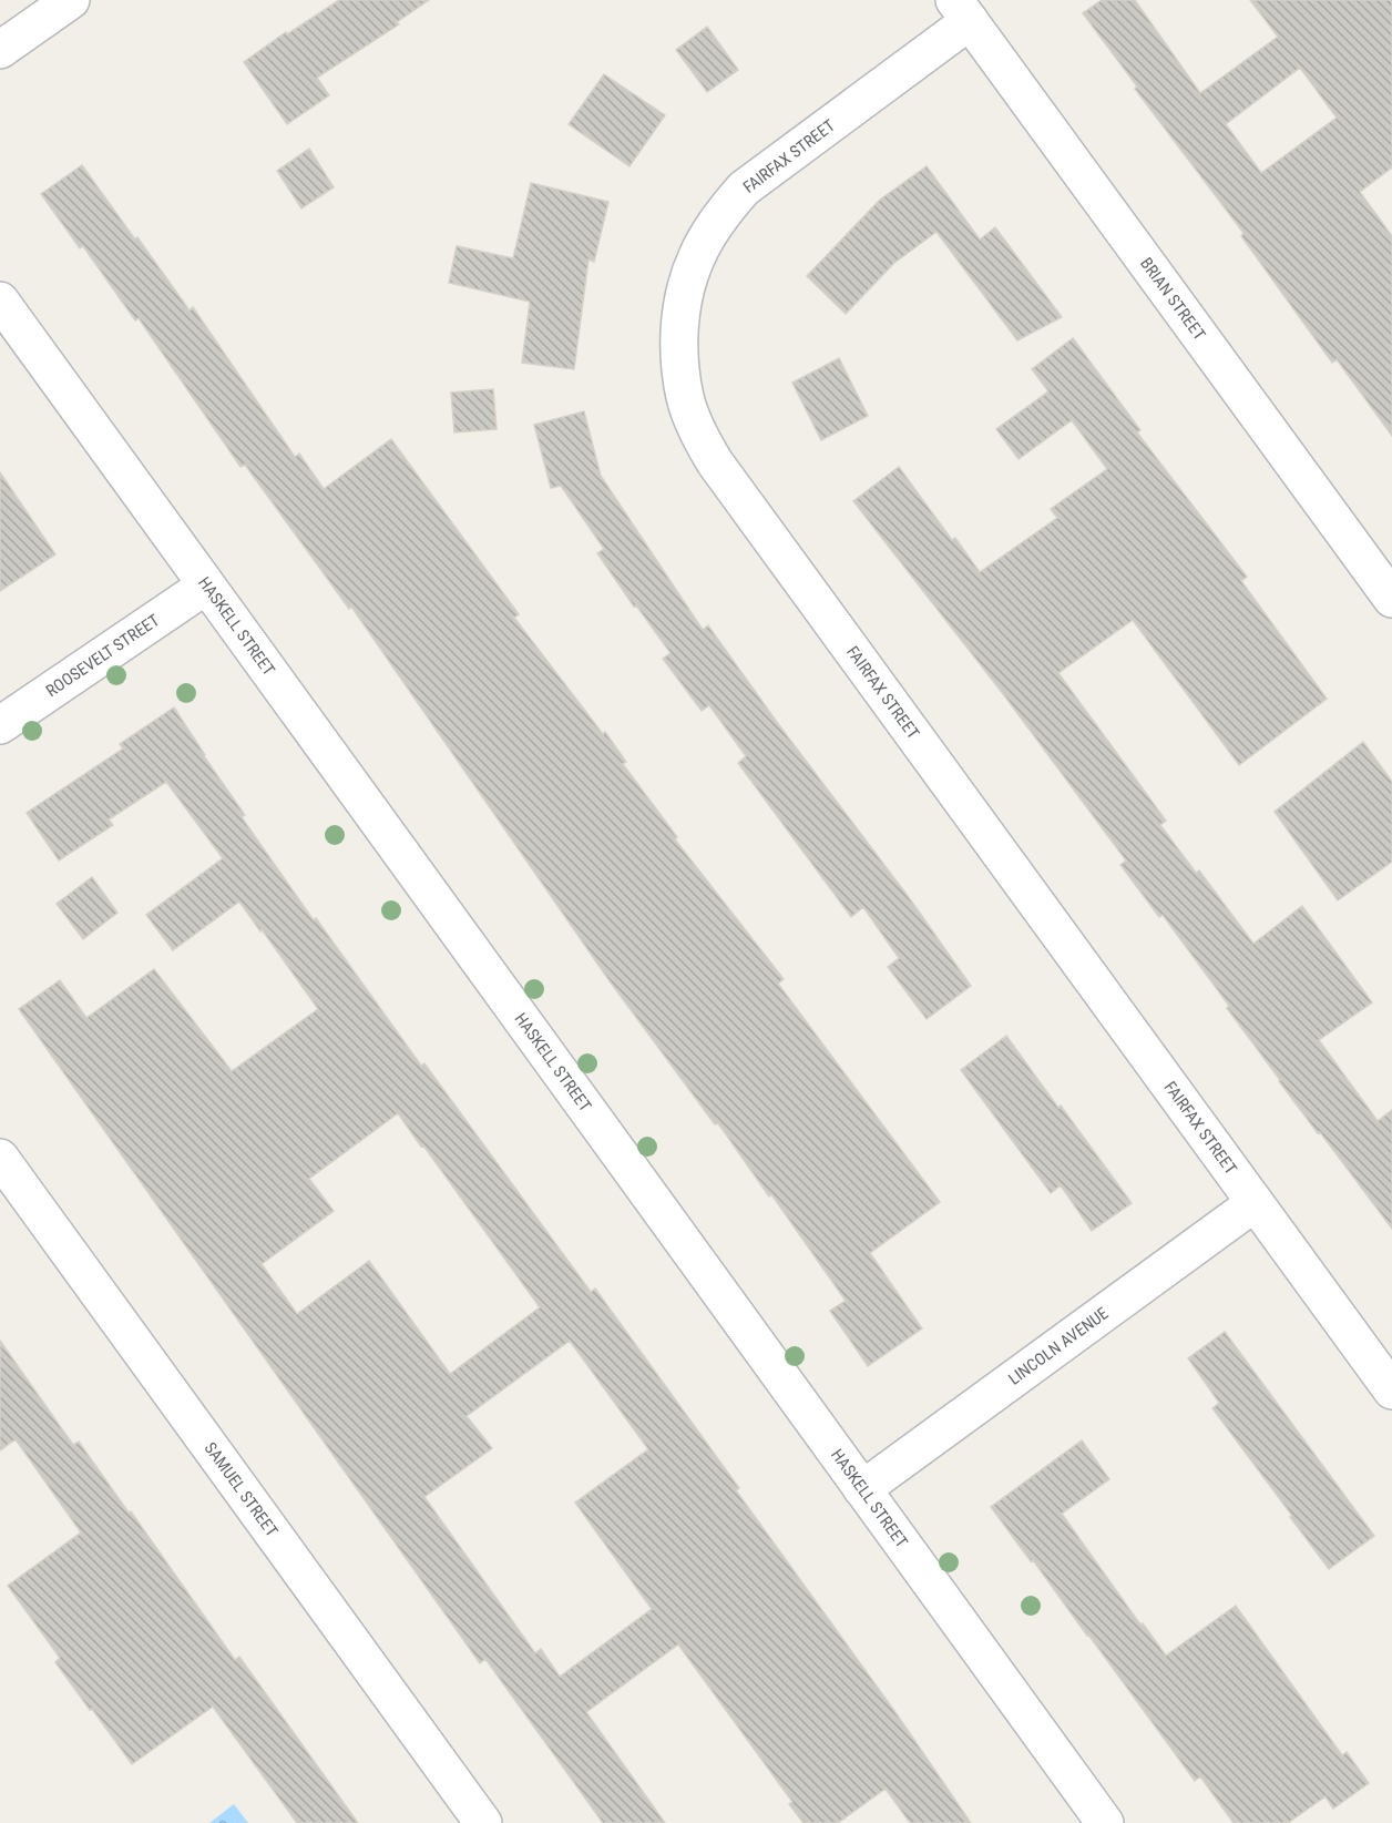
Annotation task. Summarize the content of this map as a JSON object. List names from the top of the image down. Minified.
{"streets":{"street":["FAIRFAX STREET","BRIAN STREET","HASKELL STREET","ROOSEVELT STREET","LINCOLN AVENUE","SAMUEL STREET"]},"crossings":[["FAIRFAX STREET","BRIAN STREET"],["FAIRFAX STREET","LINCOLN AVENUE"],["HASKELL STREET","ROOSEVELT STREET"],["HASKELL STREET","LINCOLN AVENUE"]]}
